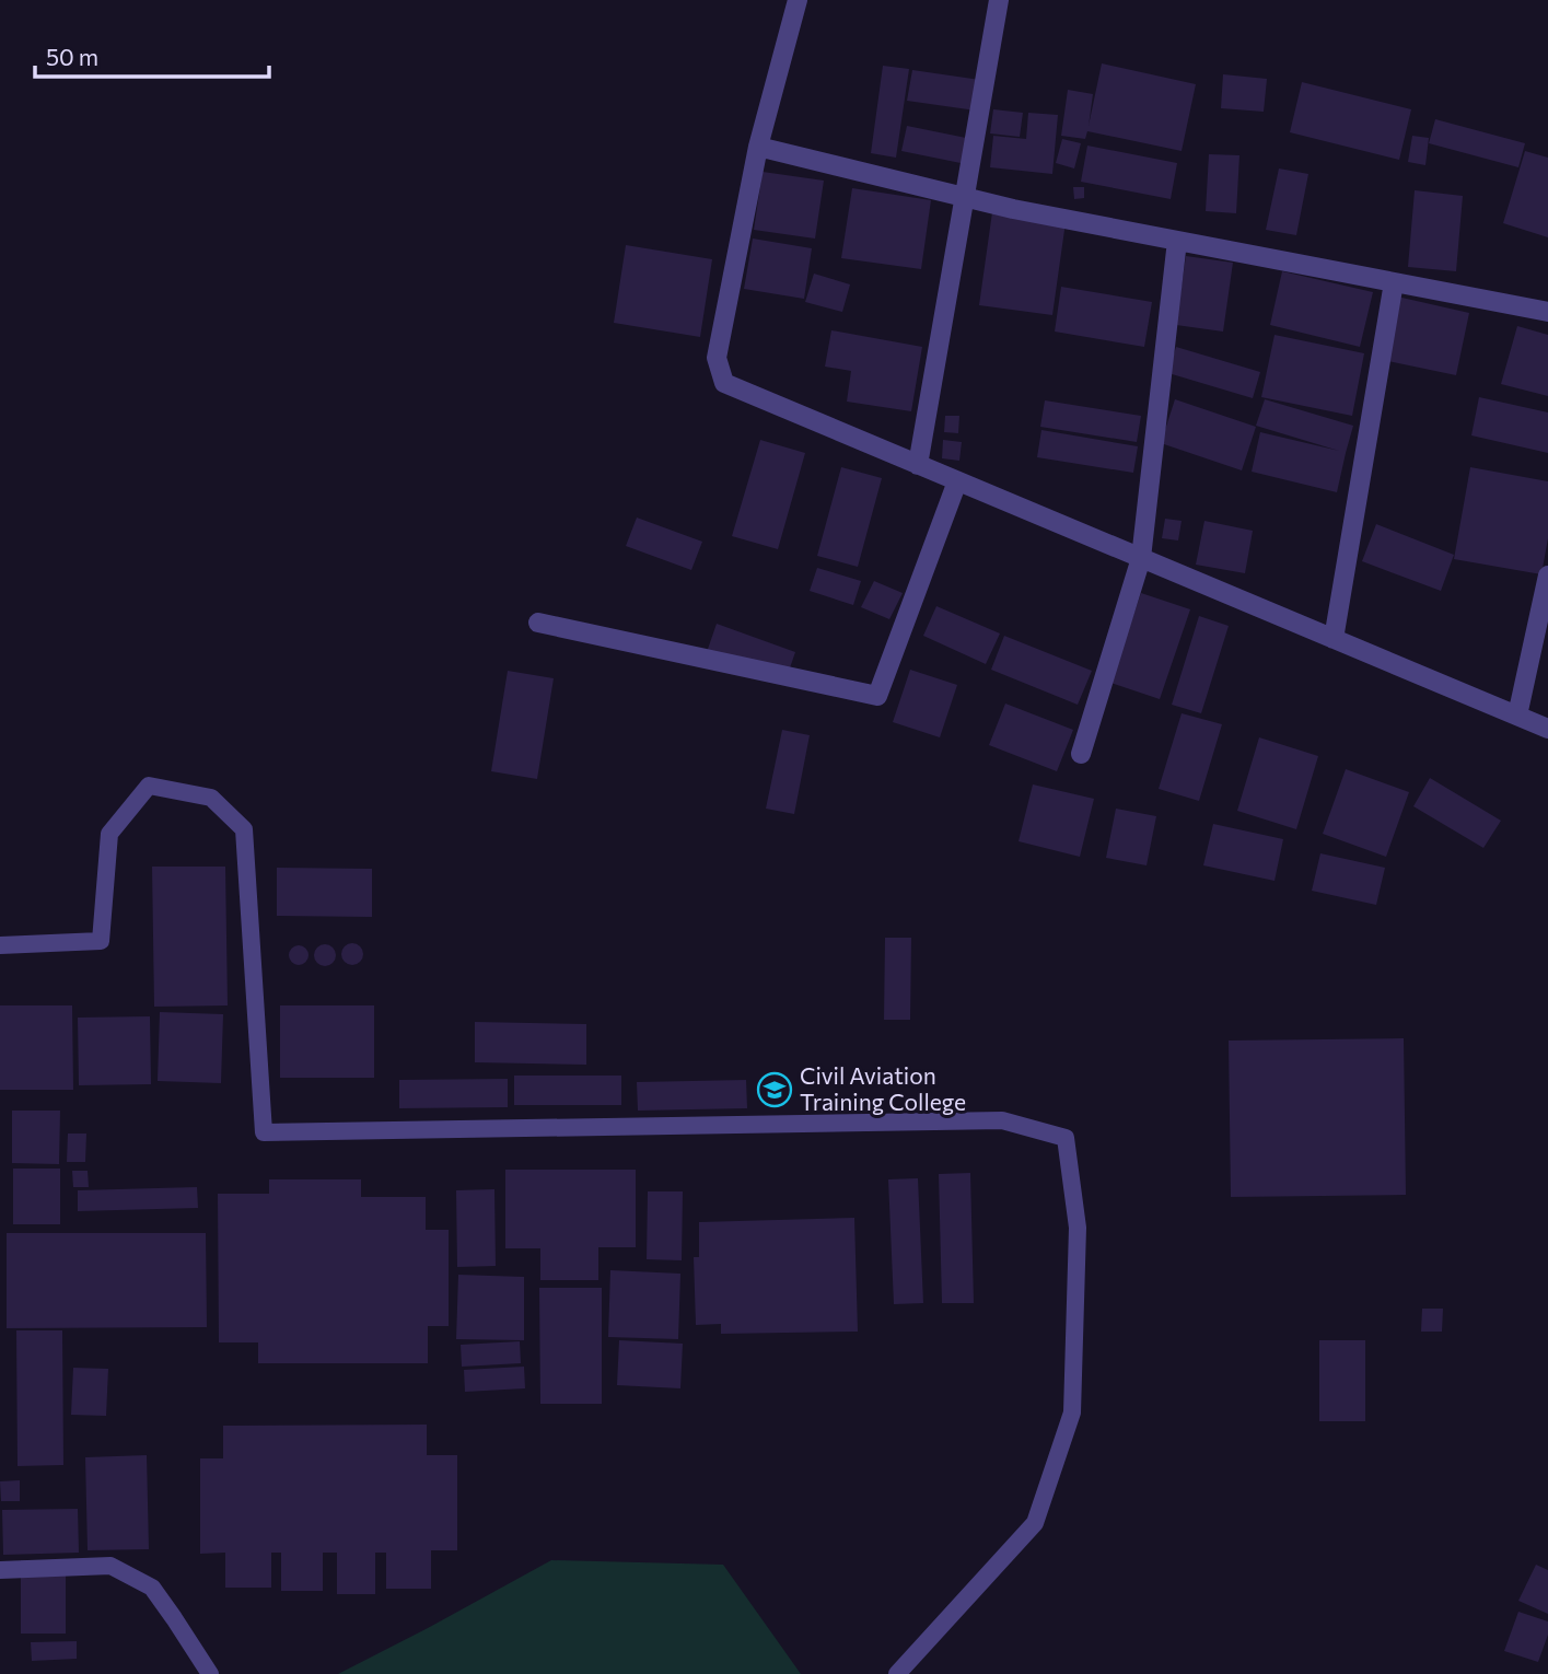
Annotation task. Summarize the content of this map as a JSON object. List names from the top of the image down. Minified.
{"places":{"school or university":["Civil Aviation Training College"]},"scale_bar":"50 m"}
